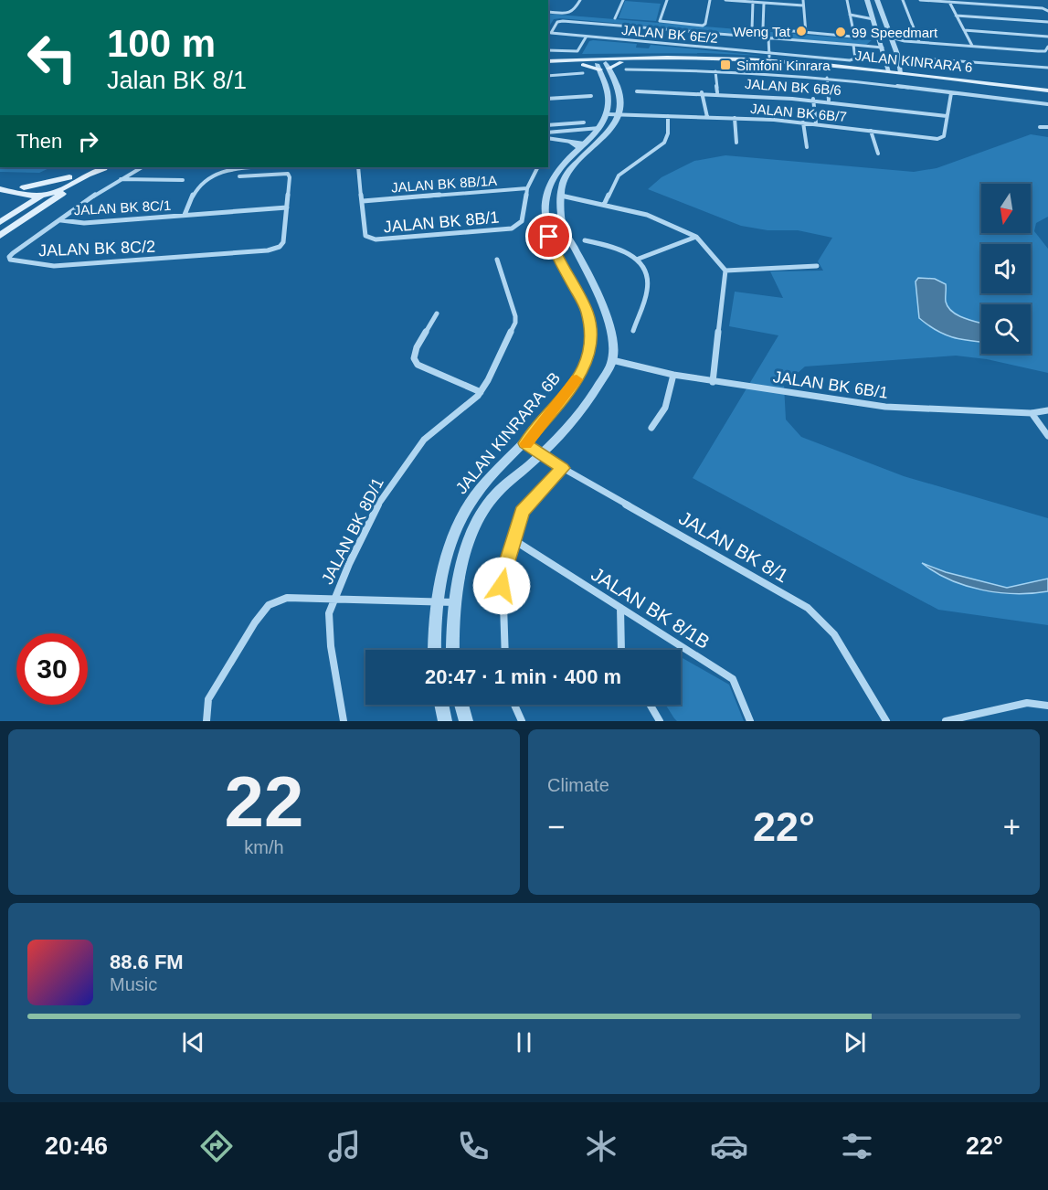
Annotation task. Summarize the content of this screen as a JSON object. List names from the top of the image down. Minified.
{"streets":{"main road":["JALAN KINRARA 6"],"street":["JALAN BK 6E/2","JALAN BK 6B/6","JALAN BK 6B/7","JALAN BK 8B/1A","JALAN BK 8C/1","JALAN BK 8B/1","JALAN BK 8C/2","JALAN BK 6B/1","JALAN KINRARA 6B","JALAN BK 8D/1","JALAN BK 8/1","JALAN BK 8/1B"]},"crossings":[["JALAN BK 6E/2","JALAN KINRARA 6"],["JALAN BK 6B/6","JALAN BK 6B/7"],["JALAN BK 6B/7","JALAN KINRARA 6B"],["JALAN BK 8B/1A","JALAN BK 8B/1"],["JALAN BK 8C/1","JALAN BK 8C/2"],["JALAN BK 6B/1","JALAN KINRARA 6B"],["JALAN KINRARA 6B","JALAN BK 8/1"]],"places":{"other":["Weng Tat","99 Speedmart"],"transit":["Simfoni Kinrara"]},"north":"bottom","page":{"turn":["100 m","Jalan BK 8/1"],"then":"Then","limit":"30","trip":"20:47 · 1 min · 400 m","tile":[["22","km/h"],"Climate"],"heat":["−","22°","+"],"song":["88.6 FM","Music"],"tabs":["20:46","22°"]}}
